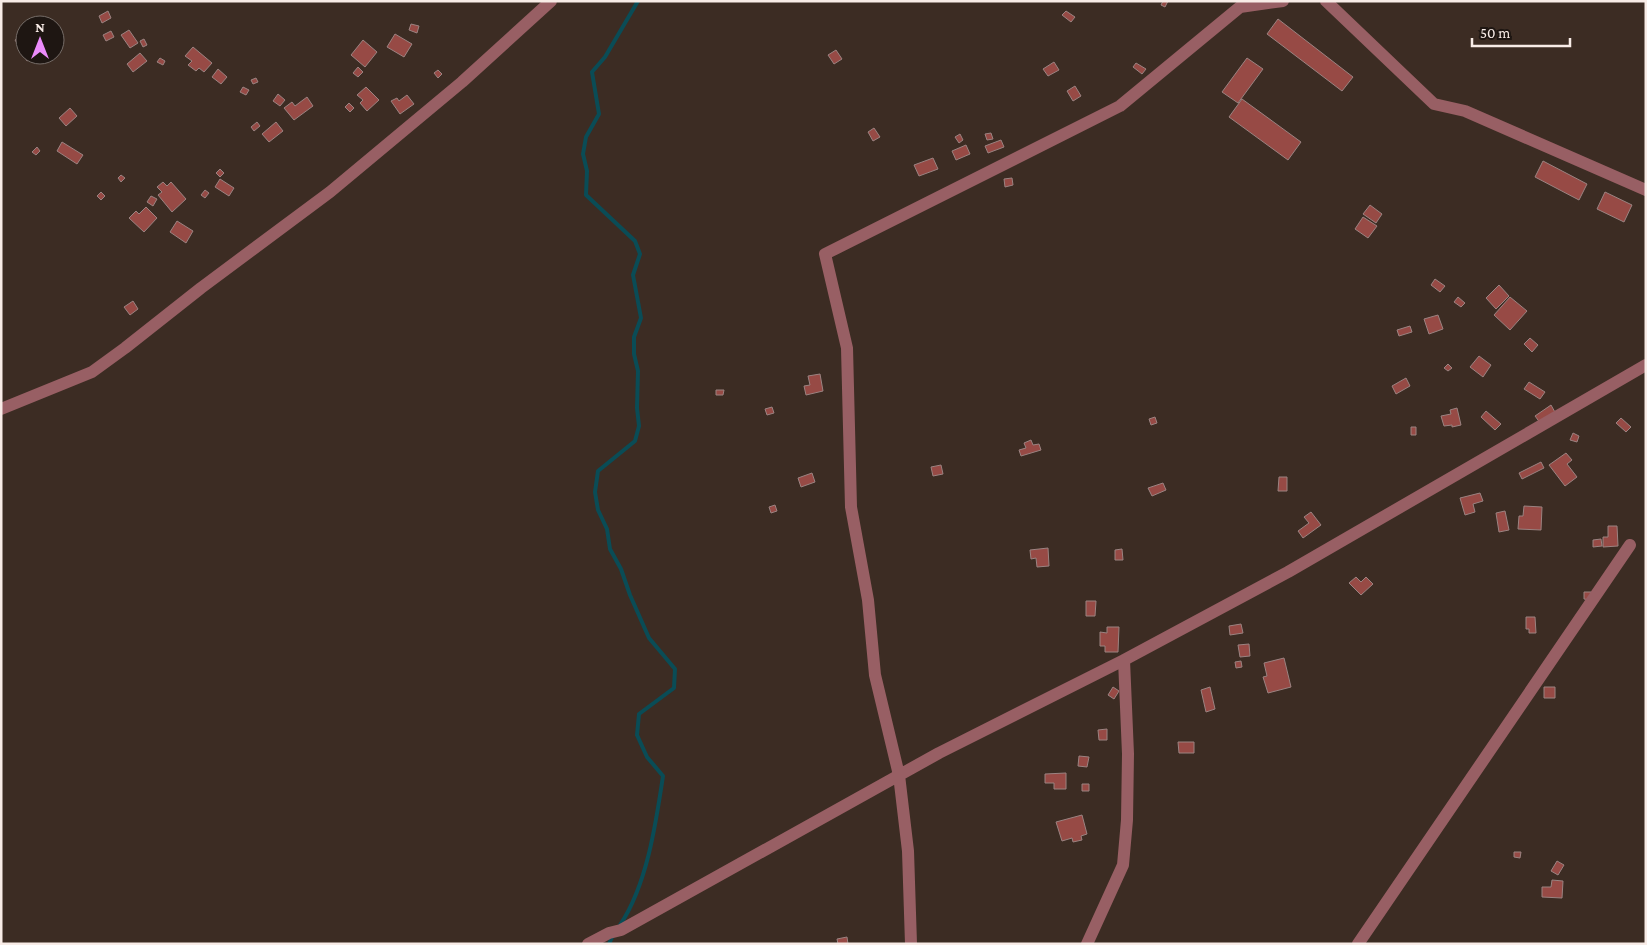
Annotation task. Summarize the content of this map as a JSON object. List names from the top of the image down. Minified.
{"scale_bar":"50 m","north":"top"}
